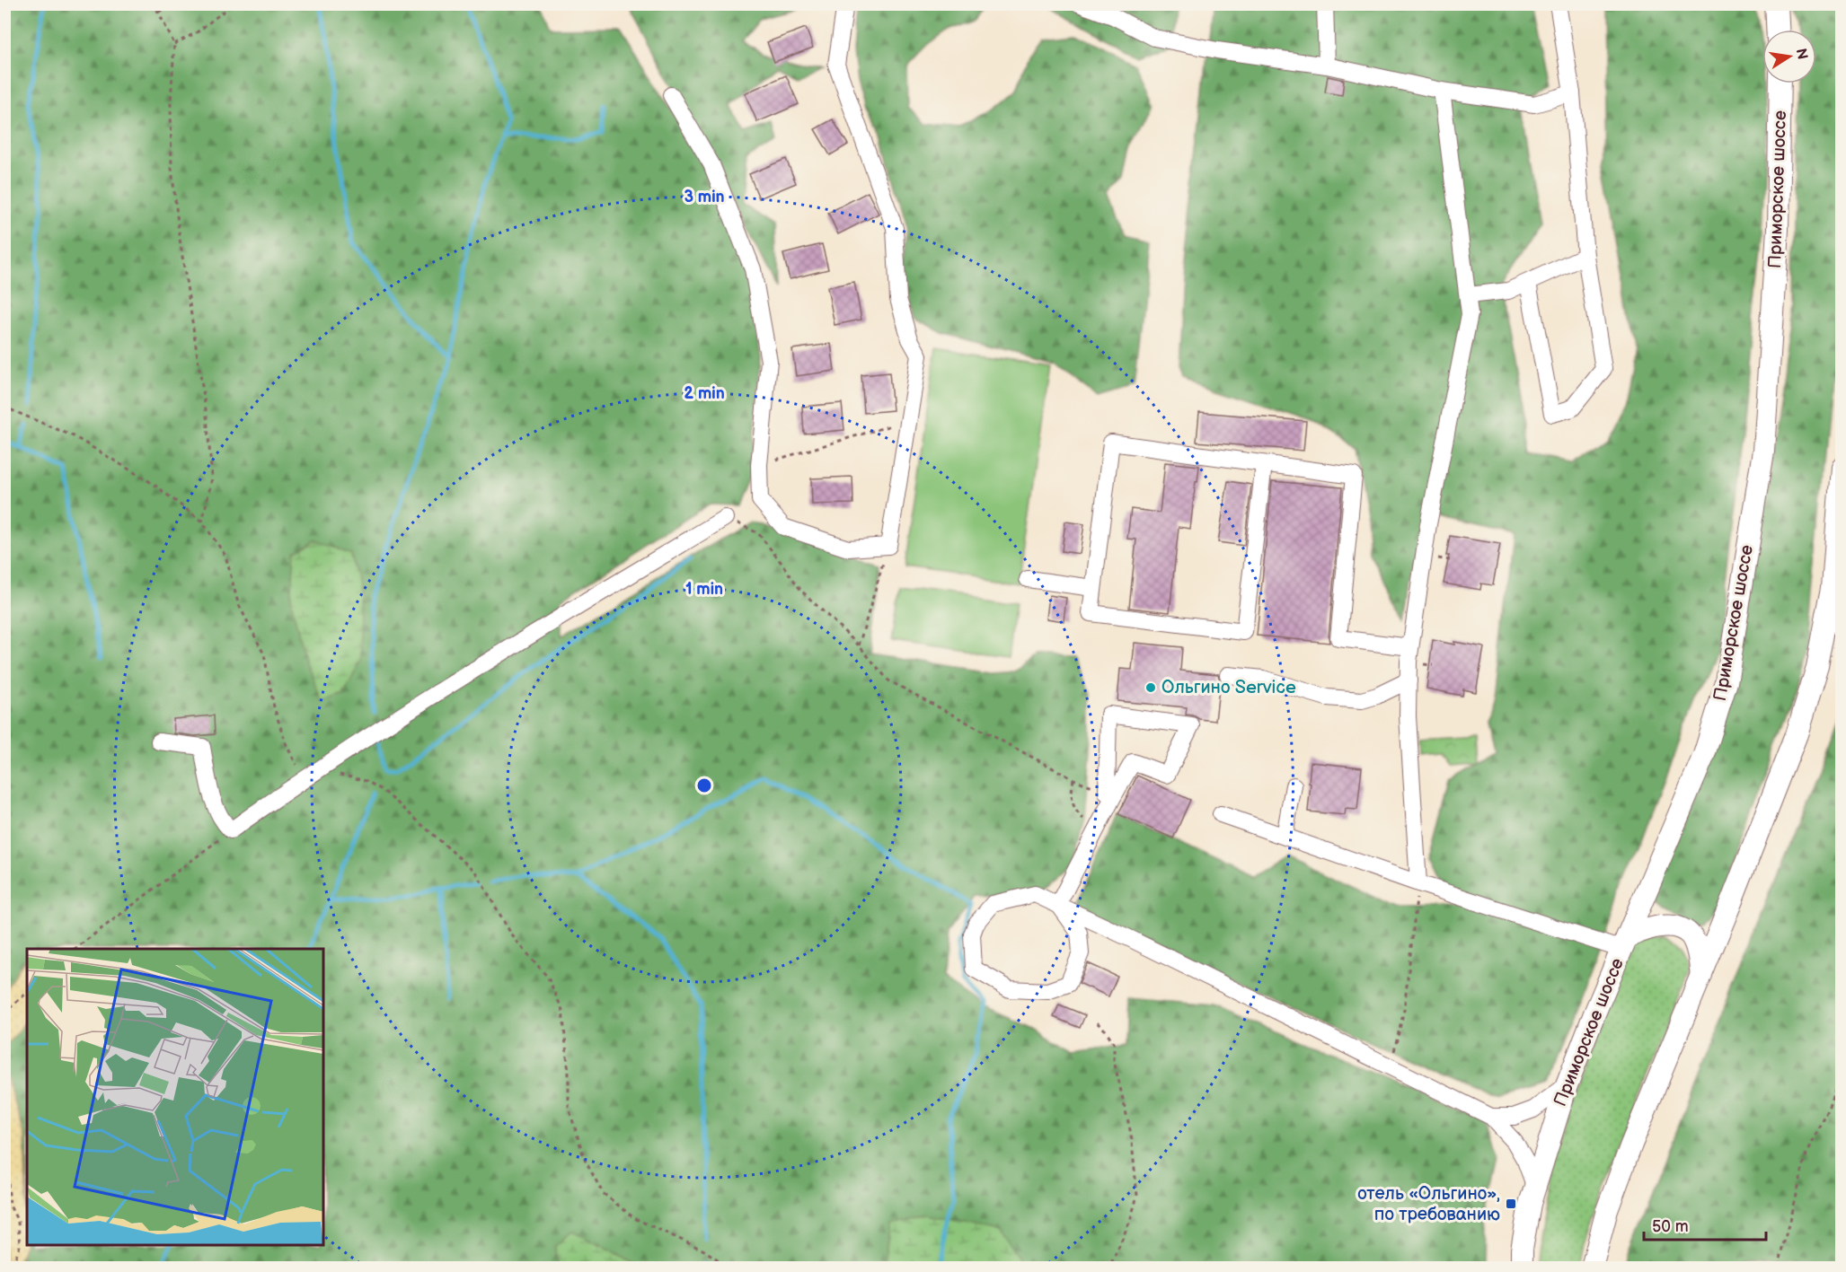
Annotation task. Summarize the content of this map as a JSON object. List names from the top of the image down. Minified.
{"streets":{"main road":["Приморское шоссе"]},"places":{"other":["Ольгино Service"],"transit":["отель «Ольгино», по требованию"]},"scale_bar":"50 m","north":"right","rings":["3 min","2 min","1 min"]}
